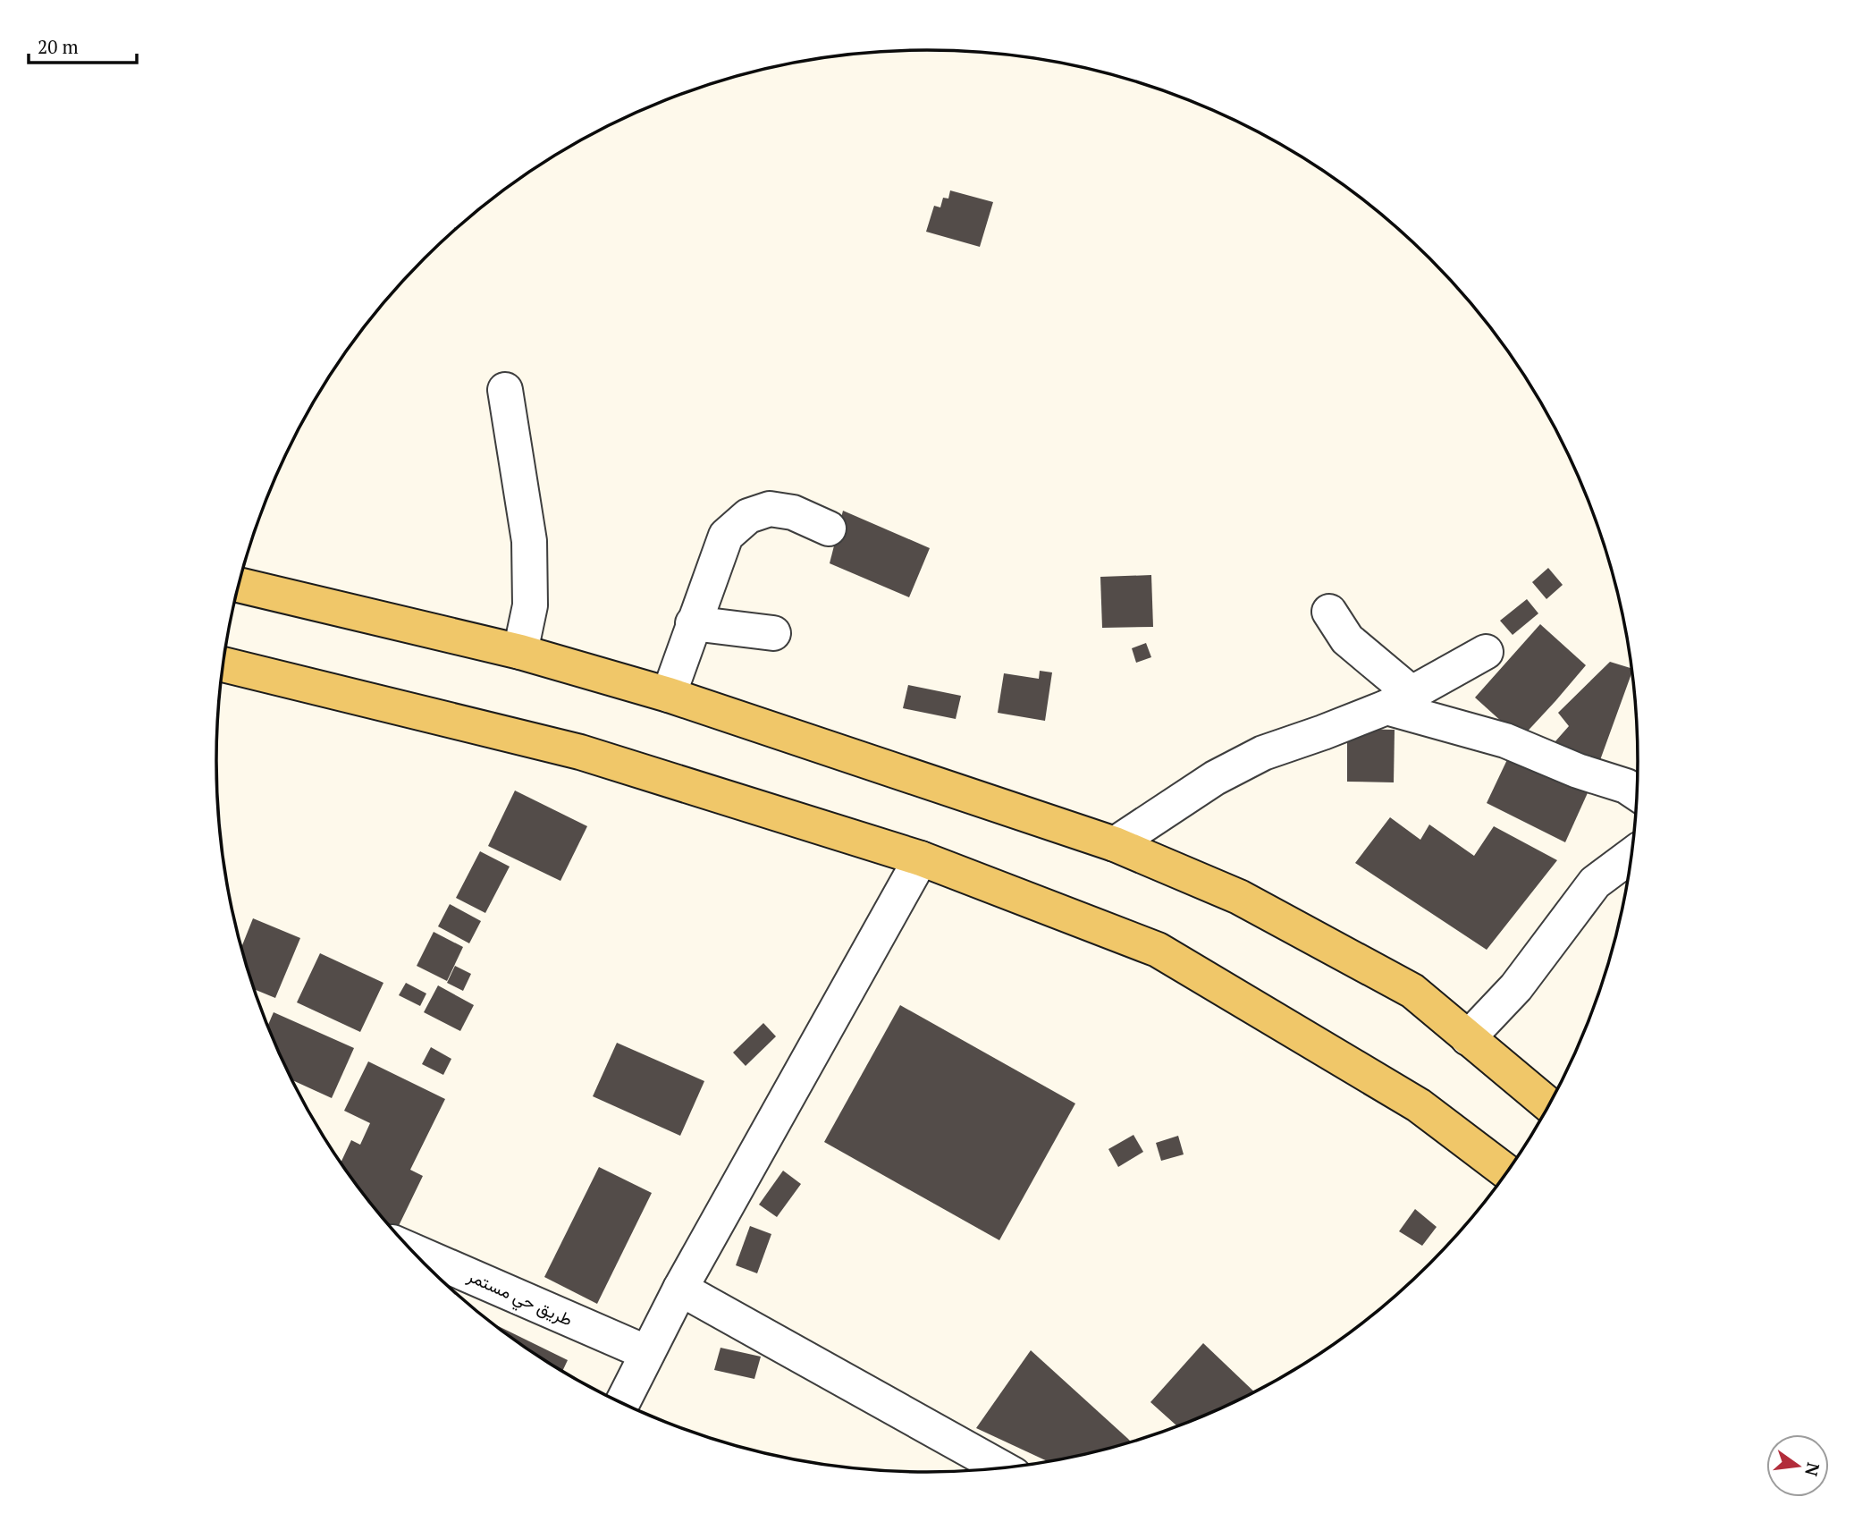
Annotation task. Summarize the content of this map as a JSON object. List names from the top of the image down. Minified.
{"streets":{"street":["طريق حي مستمر"]},"scale_bar":"20 m","north":"right"}
